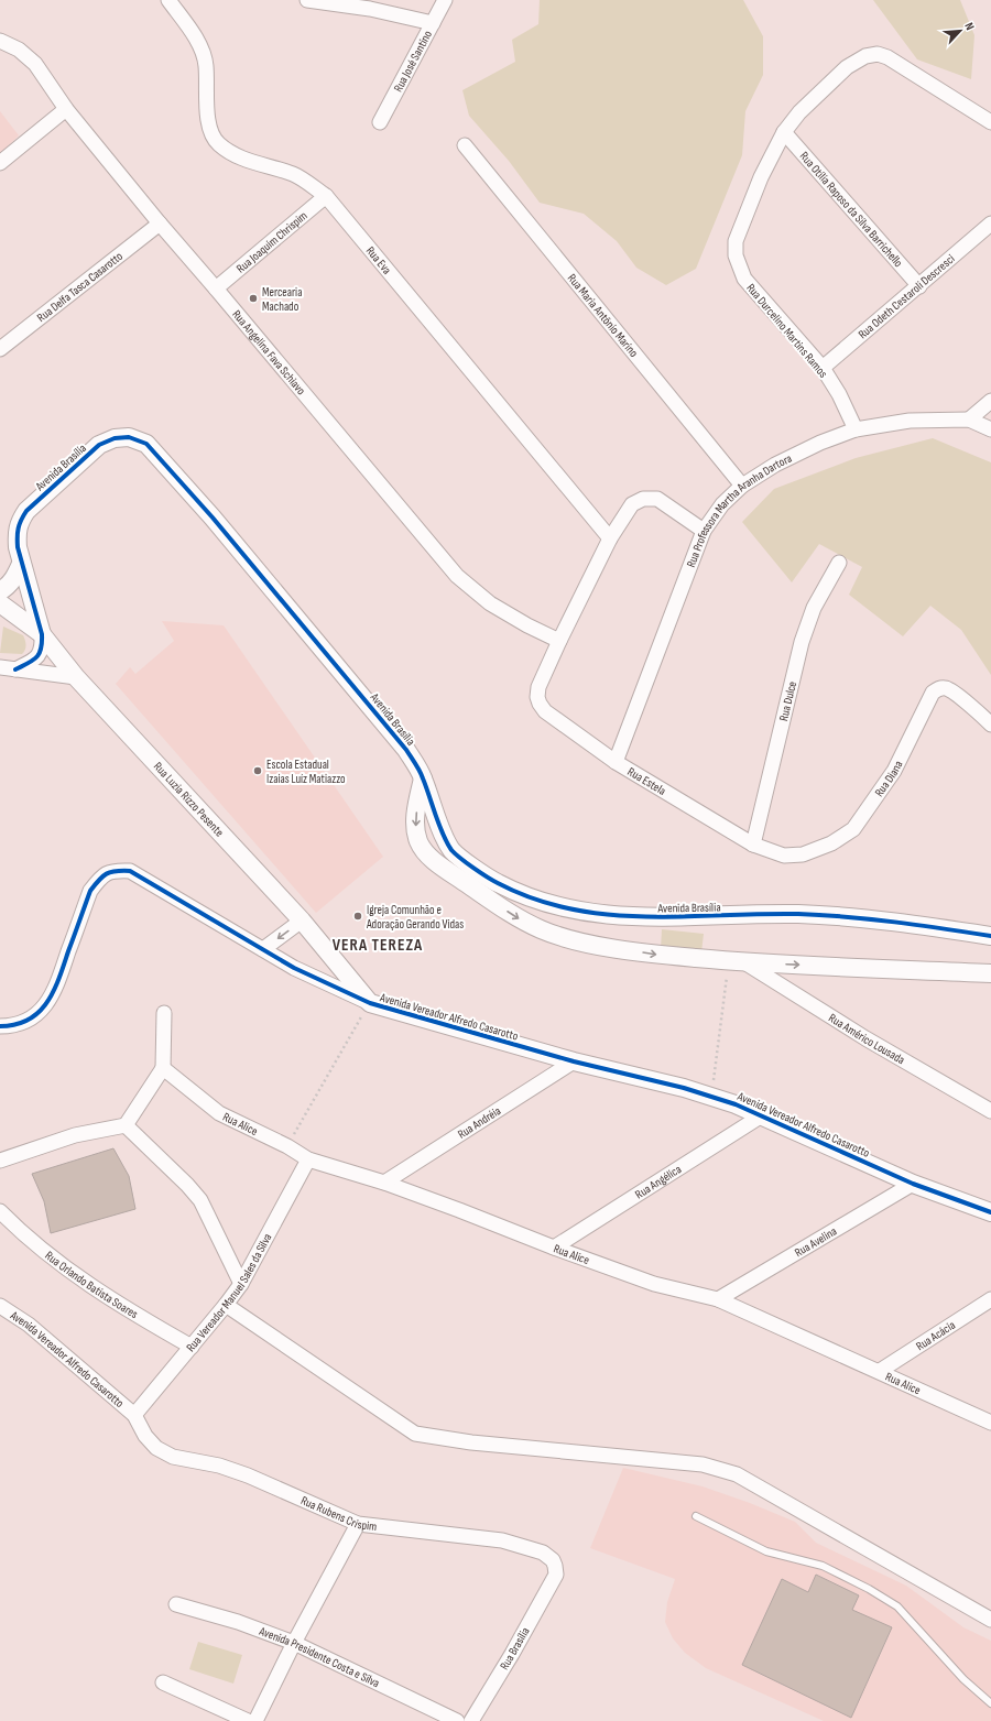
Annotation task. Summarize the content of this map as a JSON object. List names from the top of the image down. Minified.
{"streets":{"street":["Rua José Santino","Rua Otília Raposo da Silva Barrichello","Rua Joaquim Chrispim","Rua Eva","Rua Delfa Tasca Casarotto","Rua Odeth Cestaroli Descresci","Rua Maria Antônio Marino","Rua Durcelino Martins Ramos","Rua Angelina Fava Schiavo","Avenida Brasília","Rua Professora Martha Aranha Dartora","Rua Dulce","Rua Diana","Rua Estela","Rua Luzia Rizzo Pesente","Avenida Vereador Alfredo Casarotto","Rua Américo Lousada","Rua Andréia","Rua Alice","Rua Angélica","Rua Avelina","Rua Orlando Batista Soares","Rua Vereador Manuel Sales da Silva","Rua Acácia","Rua Rubens Crispim","Rua Brasília","Avenida Presidente Costa e Silva"]},"crossings":[["Rua Otília Raposo da Silva Barrichello","Rua Odeth Cestaroli Descresci"],["Rua Otília Raposo da Silva Barrichello","Rua Durcelino Martins Ramos"],["Rua Joaquim Chrispim","Rua Eva"],["Rua Joaquim Chrispim","Rua Angelina Fava Schiavo"],["Rua Delfa Tasca Casarotto","Rua Angelina Fava Schiavo"],["Rua Odeth Cestaroli Descresci","Rua Durcelino Martins Ramos"],["Rua Maria Antônio Marino","Rua Professora Martha Aranha Dartora"],["Rua Durcelino Martins Ramos","Rua Professora Martha Aranha Dartora"],["Rua Angelina Fava Schiavo","Rua Estela"],["Avenida Brasília","Rua Luzia Rizzo Pesente"],["Rua Professora Martha Aranha Dartora","Rua Estela"],["Rua Dulce","Rua Diana"],["Rua Dulce","Rua Estela"],["Rua Diana","Rua Estela"],["Rua Luzia Rizzo Pesente","Avenida Vereador Alfredo Casarotto"],["Avenida Vereador Alfredo Casarotto","Rua Andréia"],["Avenida Vereador Alfredo Casarotto","Rua Angélica"],["Avenida Vereador Alfredo Casarotto","Rua Avelina"],["Avenida Vereador Alfredo Casarotto","Rua Vereador Manuel Sales da Silva"],["Avenida Vereador Alfredo Casarotto","Rua Rubens Crispim"],["Rua Andréia","Rua Alice"],["Rua Alice","Rua Angélica"],["Rua Alice","Rua Avelina"],["Rua Alice","Rua Vereador Manuel Sales da Silva"],["Rua Alice","Rua Acácia"],["Rua Orlando Batista Soares","Rua Vereador Manuel Sales da Silva"],["Rua Vereador Manuel Sales da Silva","Rua Rubens Crispim"],["Rua Rubens Crispim","Rua Brasília"]],"districts":["VERA TEREZA"],"places":["Mercearia Machado","Escola Estadual Izaias Luíz Matiazzo","Igreja Comunhão e Adoração Gerando Vidas"],"north":"top right"}
